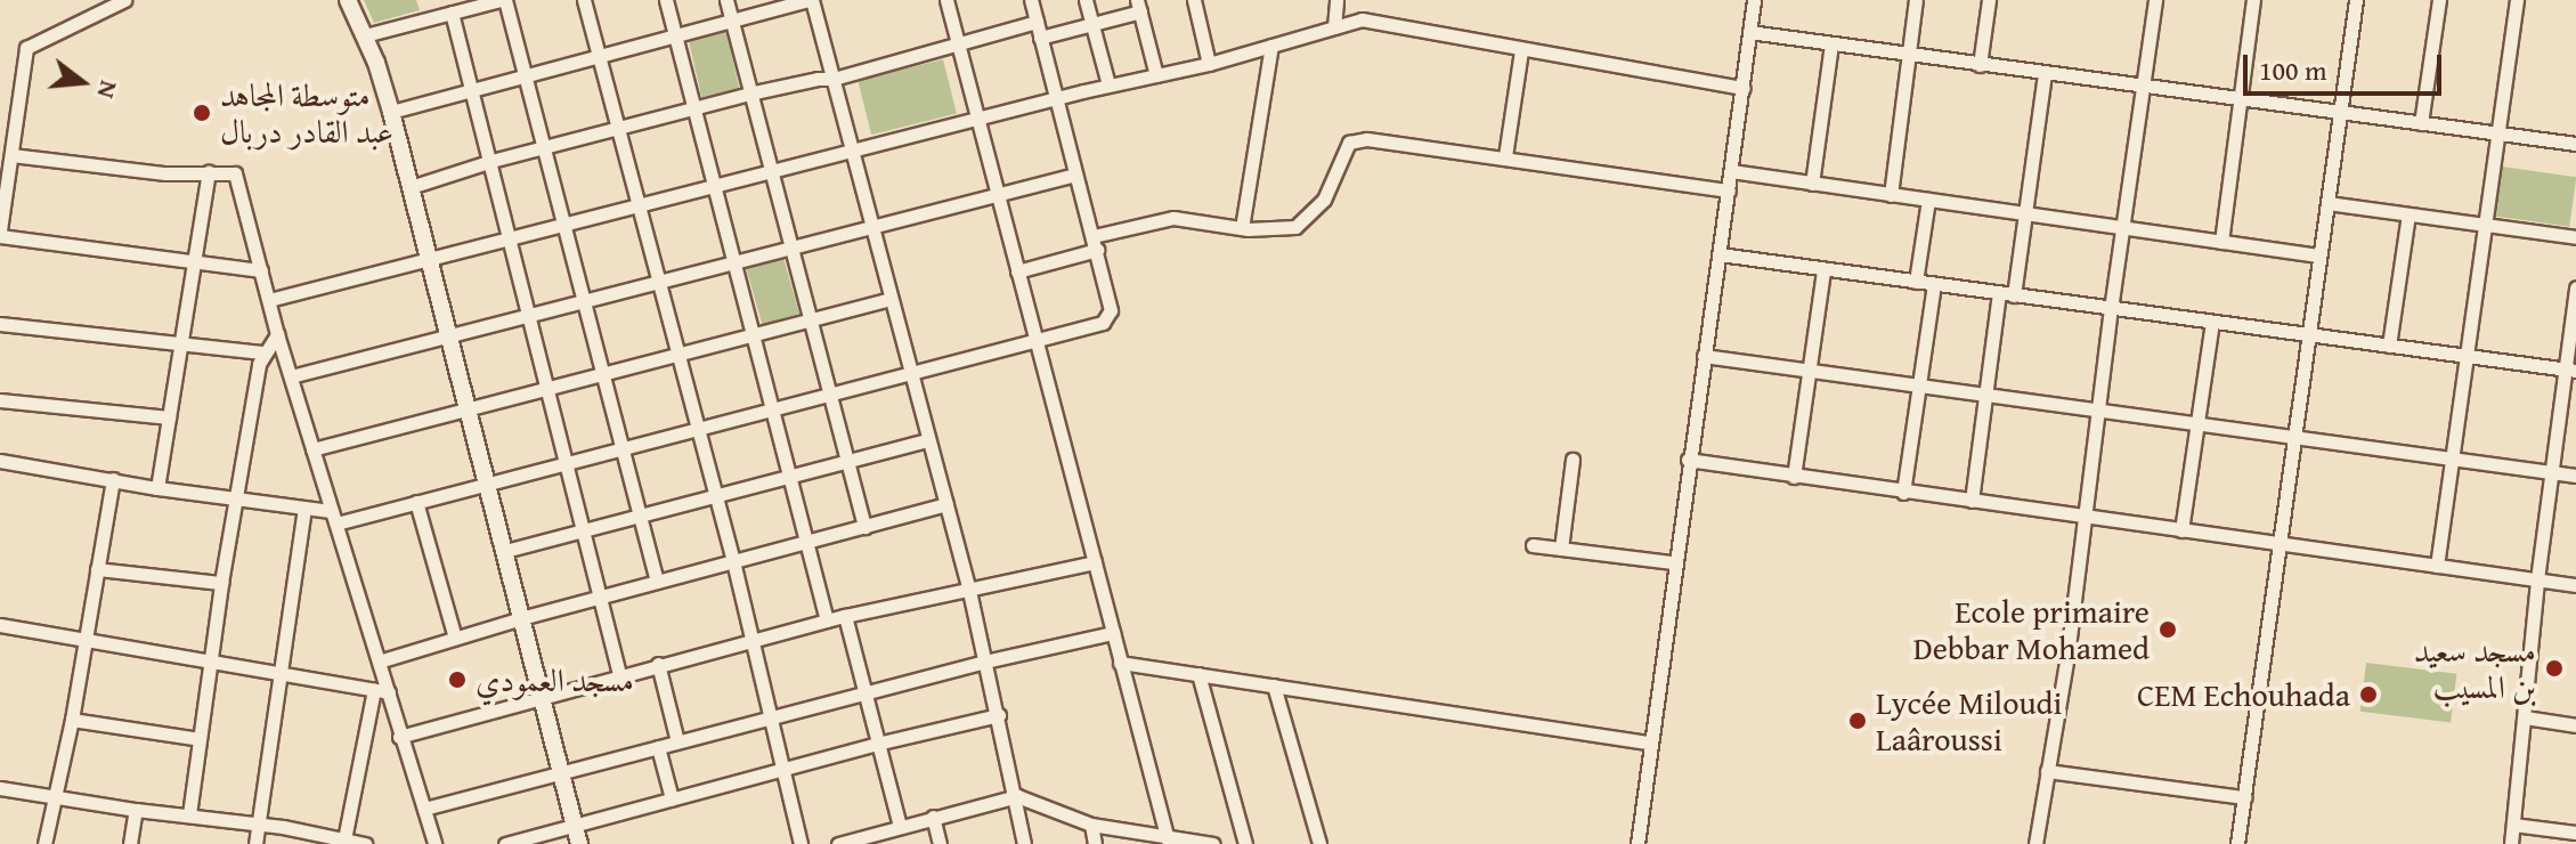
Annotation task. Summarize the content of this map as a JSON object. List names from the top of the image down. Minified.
{"places":["متوسطة المجاهد عبد القادر دربال","Ecole primaire Debbar Mohamed","مسجد سعيد بن المسيب","مسجد العمودي","CEM Echouhada","Lycée Miloudi Laâroussi"],"scale_bar":"100 m","north":"right"}
